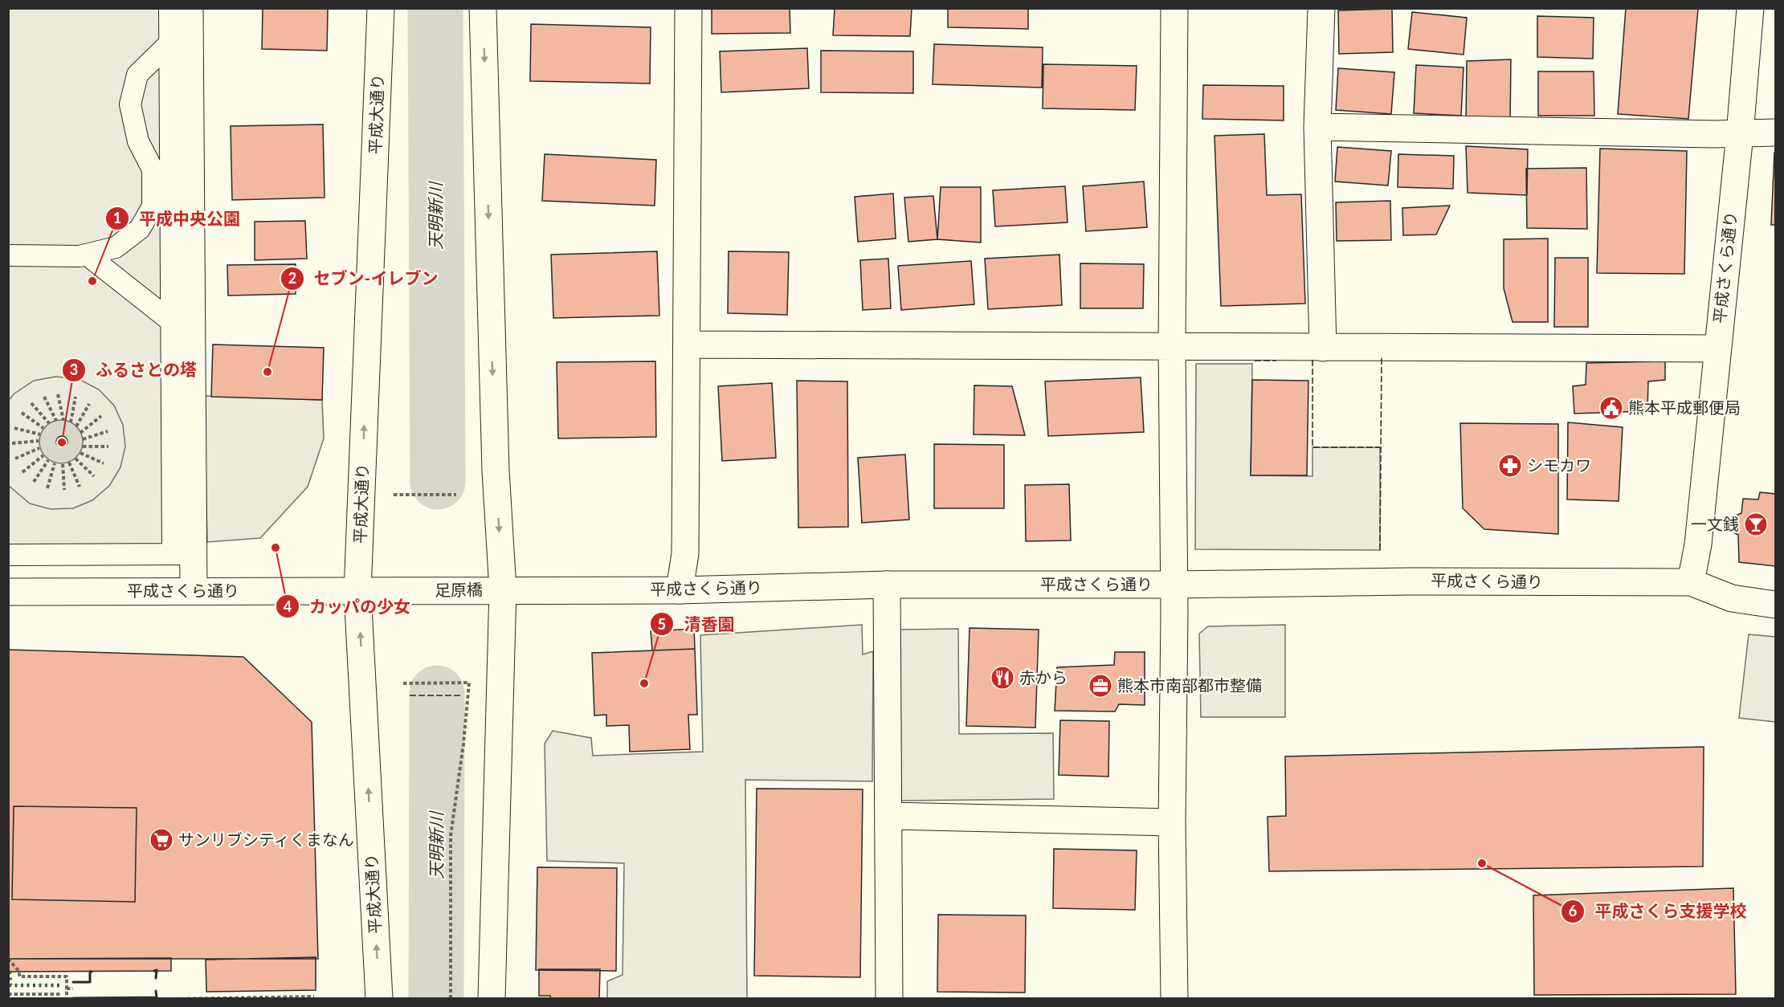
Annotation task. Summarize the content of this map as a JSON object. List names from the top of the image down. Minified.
{"streets":{"street":["平成大通り","平成さくら通り","足原橋"]},"crossings":[["平成大通り","平成さくら通り"],["平成大通り","足原橋"],["平成さくら通り","足原橋"]],"water":["天明新川"],"places":{"other":["平成中央公園","セブン-イレブン","ふるさとの塔","カッパの少女","清香園","平成さくら支援学校"],"public building":["熊本平成郵便局"],"pharmacy":["シモカワ"],"bar":["一文銭"],"restaurant":["赤から"],"office":["熊本市南部都市整備"],"supermarket":["サンリブシティくまなん"]}}
